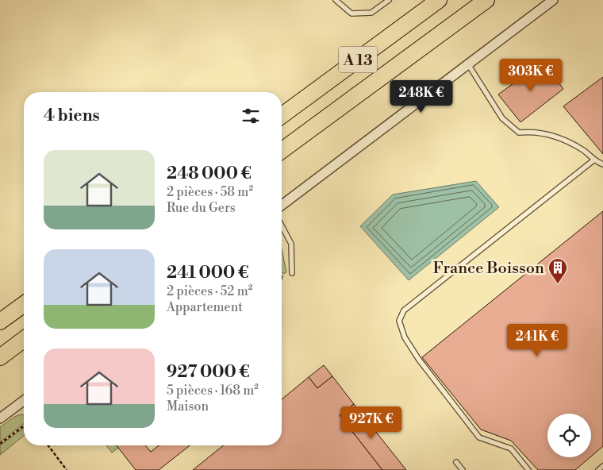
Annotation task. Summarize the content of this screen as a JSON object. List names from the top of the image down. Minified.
{"streets":{"highway":["A 13"]},"places":{"building":["France Boisson"]},"page":{"price":["303K €","248K €","241K €","927K €"],"heading":"4 biens","list":[{"name":"248 000 €","note":"2 pièces · 58 m² · Rue du Gers"},{"name":"241 000 €","note":"2 pièces · 52 m² · Appartement"},{"name":"927 000 €","note":"5 pièces · 168 m² · Maison"}]}}
